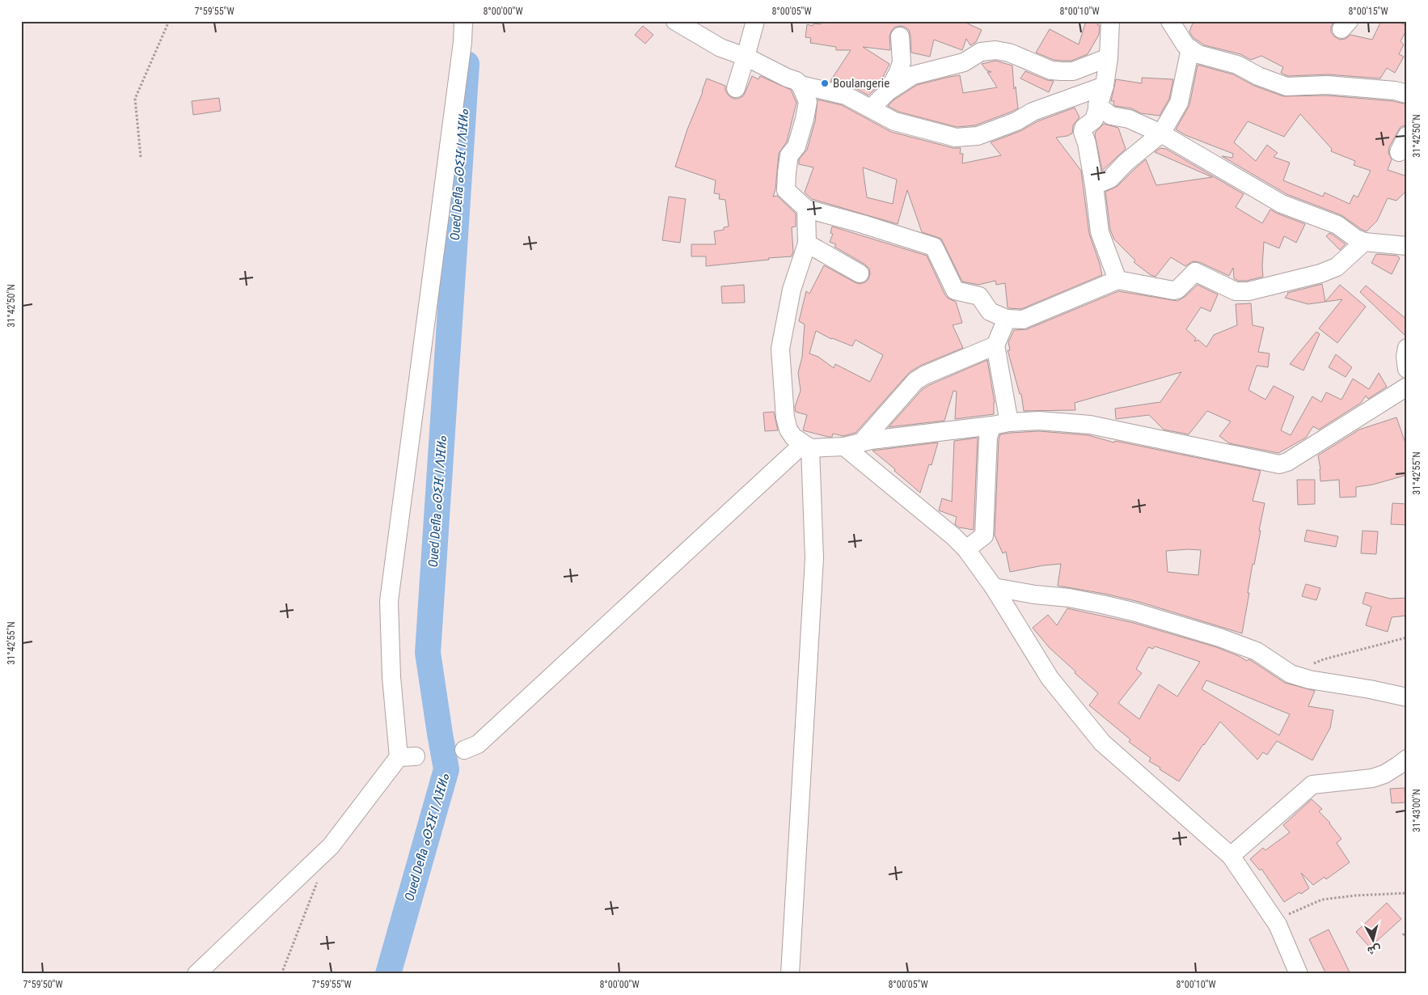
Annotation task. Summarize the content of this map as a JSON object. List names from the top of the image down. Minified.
{"water":["Oued Defla ⴰⵙⵉⴼ ⵏ ⴷⴼⵍⴰ"],"places":["Boulangerie"],"north":"bottom","coordinates":["7°59'55\"W","8°00'00\"W","8°00'05\"W","8°00'10\"W","8°00'15\"W","31°42'50\"N","31°42'55\"N","31°43'00\"N","7°59'50\"W"]}
